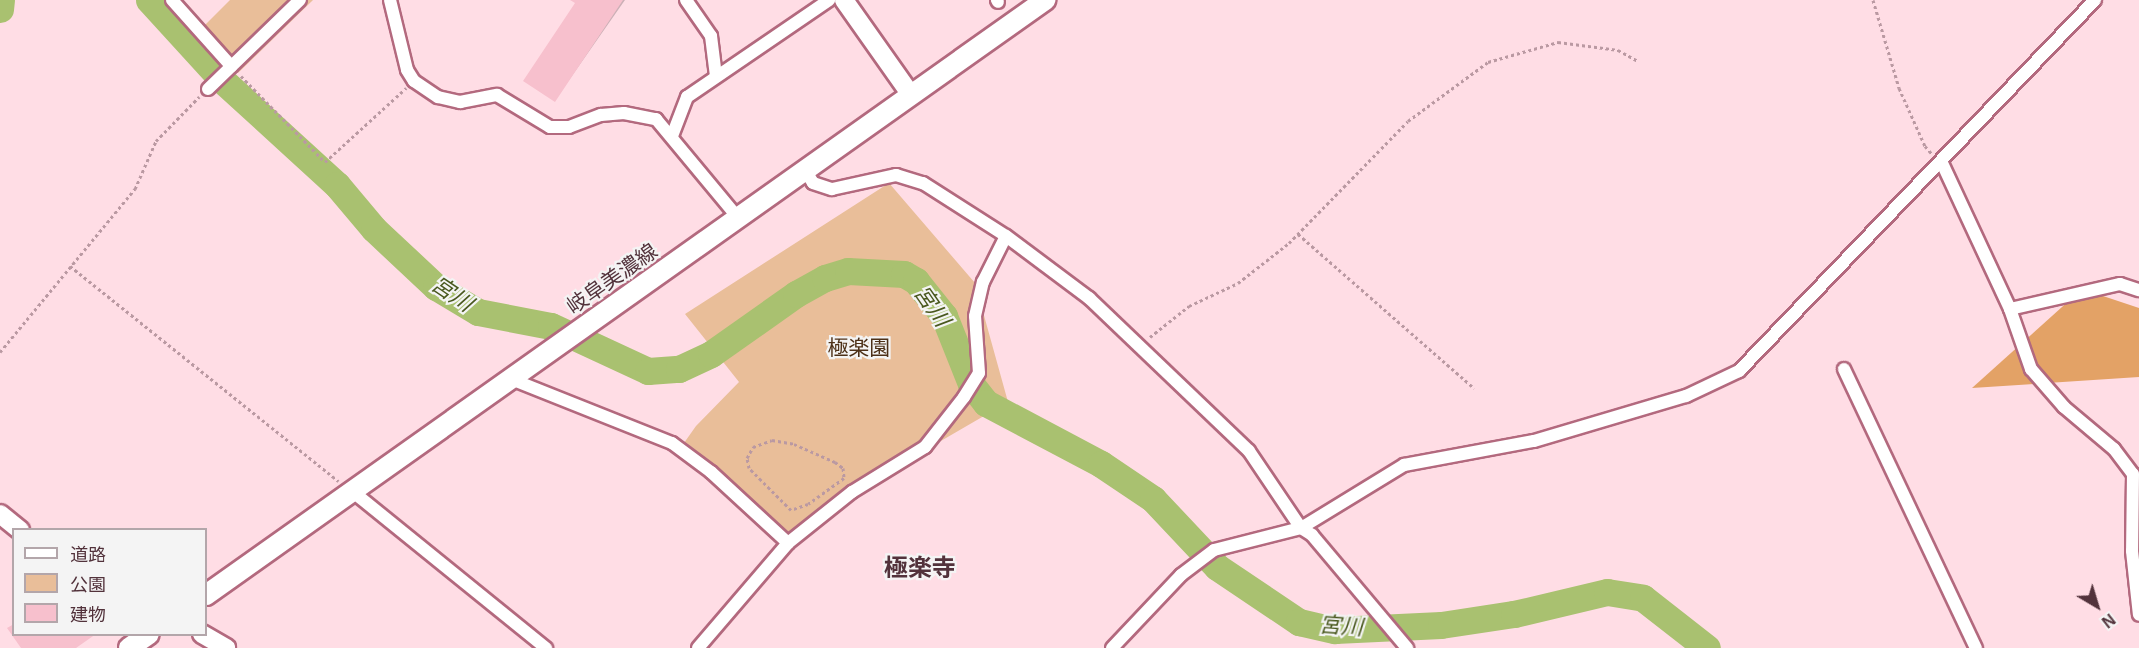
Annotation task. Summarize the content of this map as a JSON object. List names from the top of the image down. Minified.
{"streets":{"main road":["岐阜美濃線"]},"districts":["極楽寺"],"water":["宮川"],"parks":["極楽園"],"legend":["道路","公園","建物"],"north":"bottom right"}
